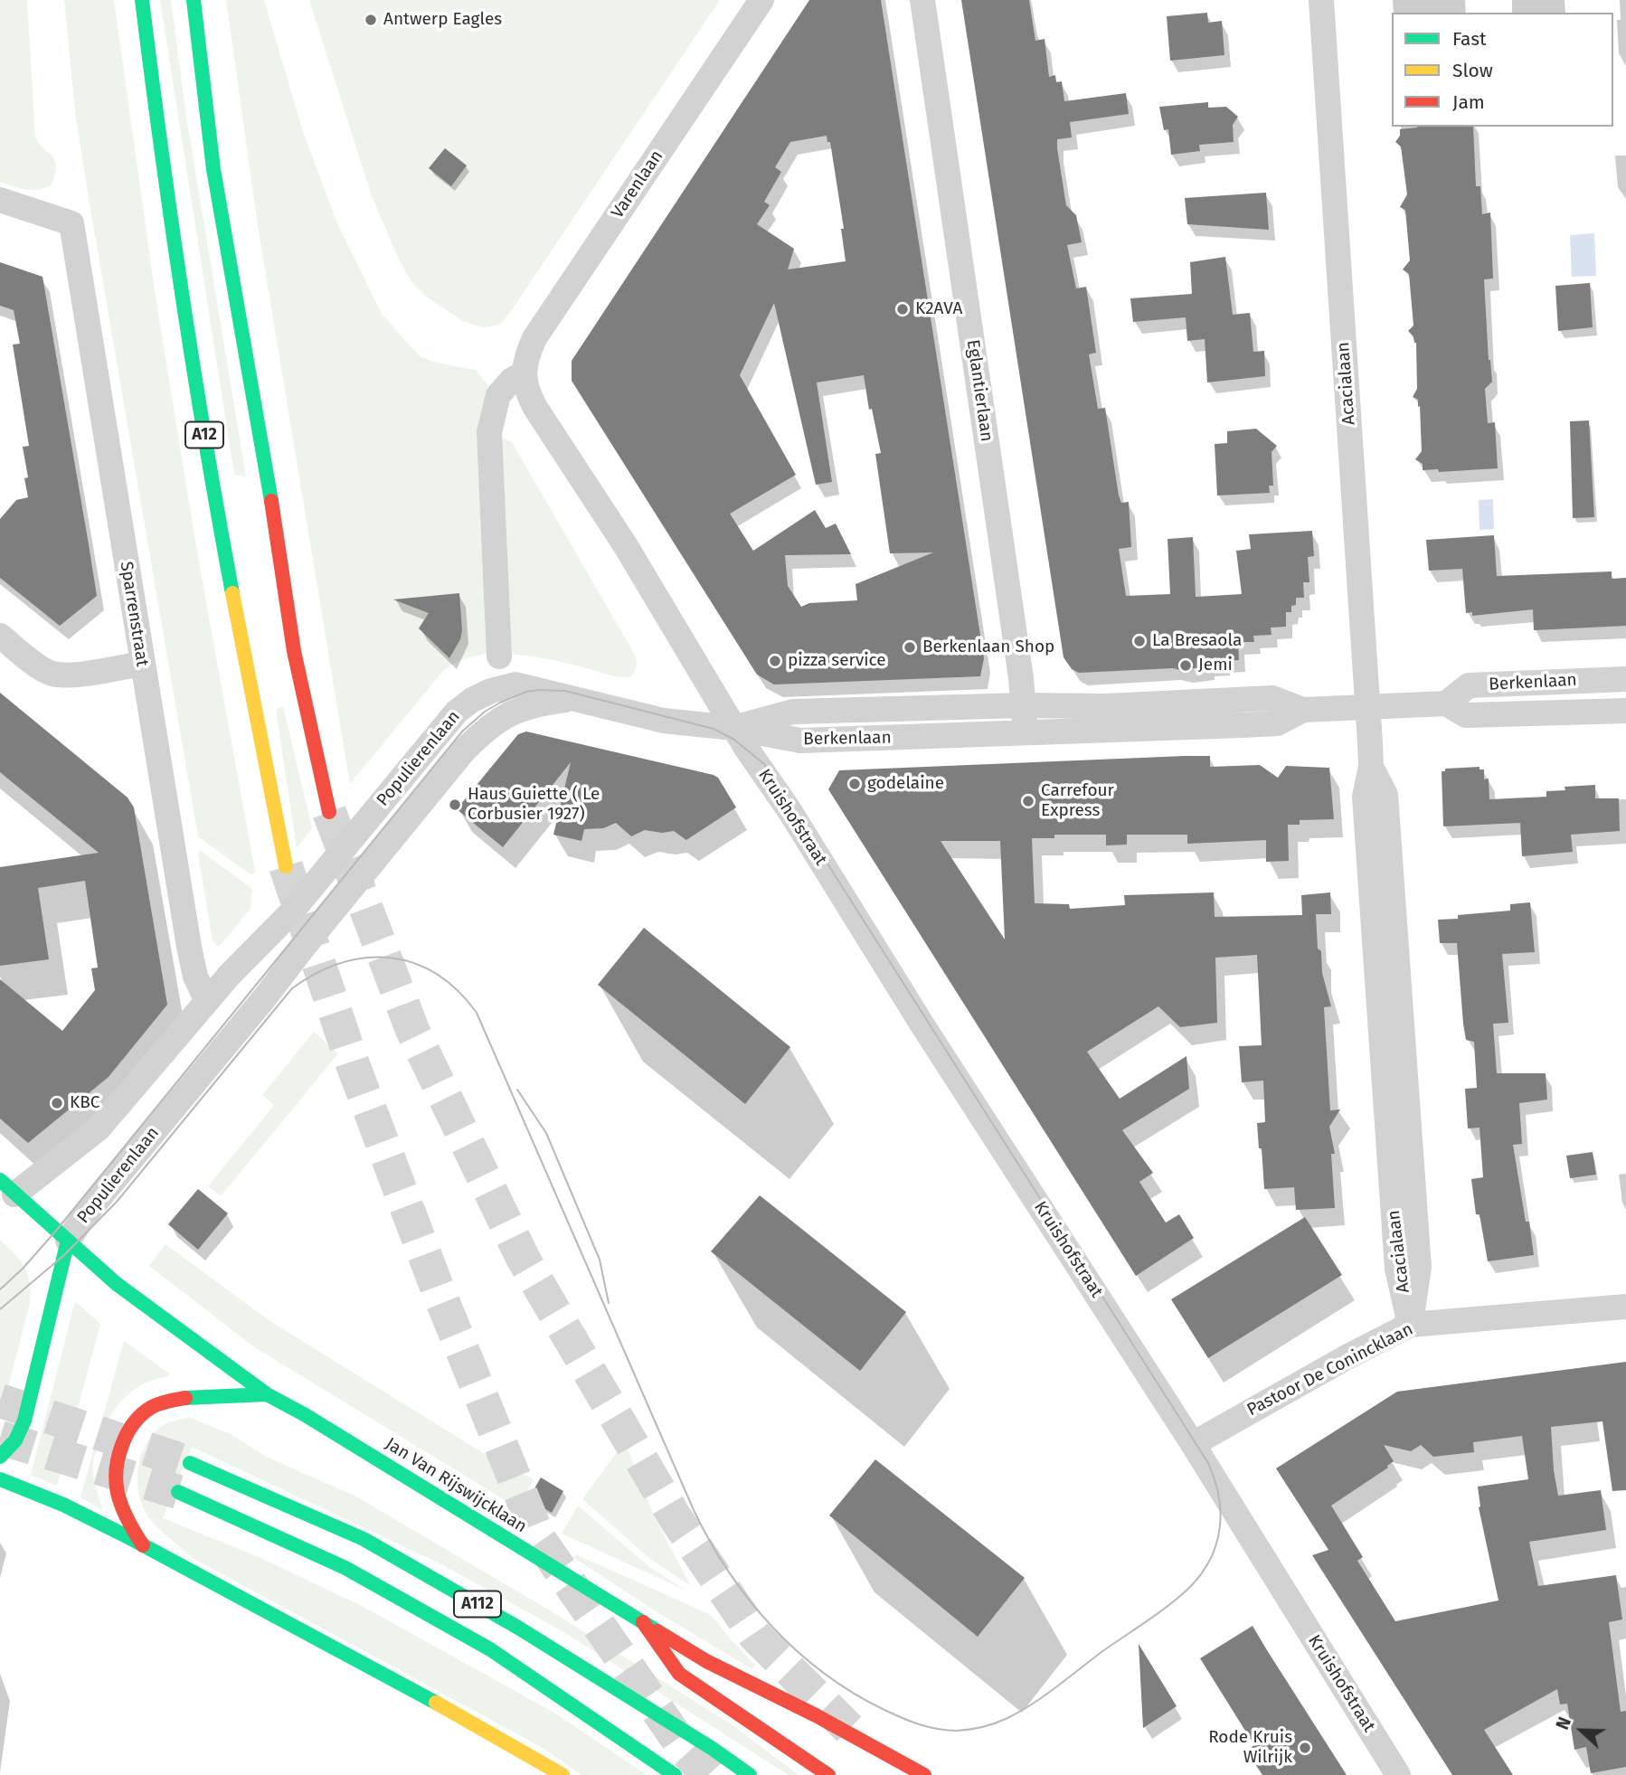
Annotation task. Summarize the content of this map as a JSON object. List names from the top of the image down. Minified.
{"streets":{"main road":["A12","Jan Van Rijswijcklaan","A112"],"street":["Varenlaan","Acacialaan","Eglantierlaan","Sparrenstraat","Berkenlaan","Populierenlaan","Kruishofstraat","Pastoor De Conincklaan"]},"crossings":[["Varenlaan","Kruishofstraat"],["Acacialaan","Berkenlaan"],["Acacialaan","Pastoor De Conincklaan"],["Eglantierlaan","Berkenlaan"],["Sparrenstraat","Populierenlaan"],["Berkenlaan","Kruishofstraat"],["Populierenlaan","Jan Van Rijswijcklaan"],["Kruishofstraat","Pastoor De Conincklaan"]],"places":["Antwerp Eagles","K2AVA","La Bresaola","Berkenlaan Shop","pizza service","Jemi","godelaine","Carrefour Express","Haus Guiette ( Le Corbusier 1927)","KBC","Rode Kruis Wilrijk"],"legend":["Fast","Slow","Jam"],"north":"left"}
